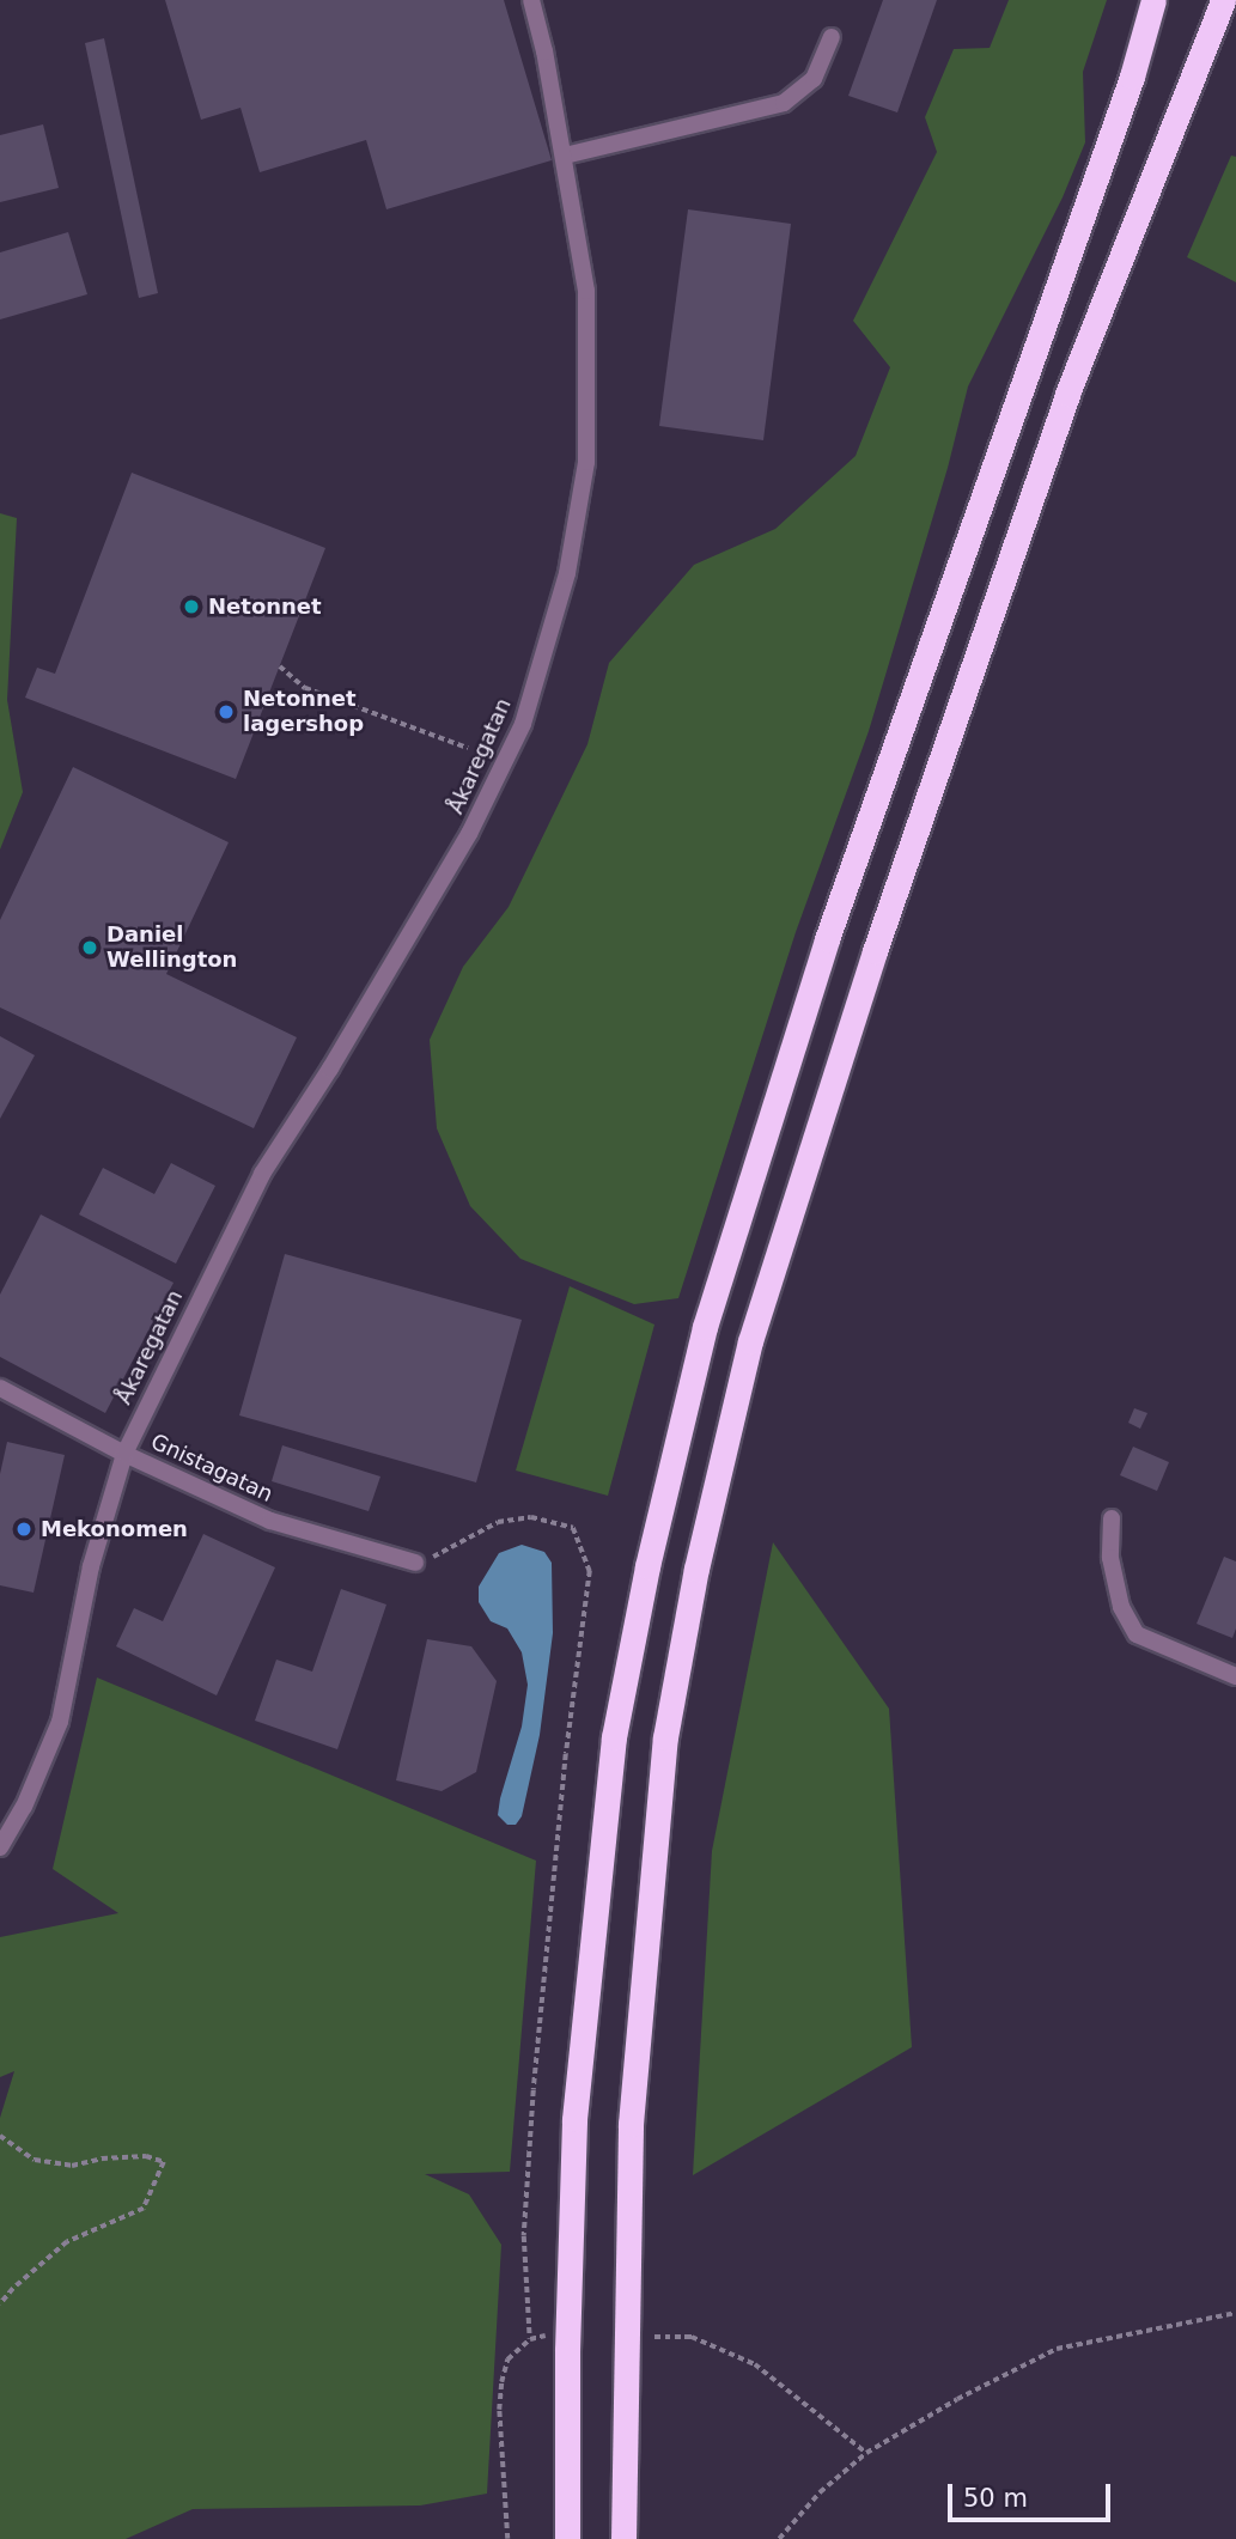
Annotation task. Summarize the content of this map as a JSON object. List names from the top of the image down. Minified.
{"streets":{"street":["Åkaregatan","Gnistagatan"]},"crossings":[["Åkaregatan","Gnistagatan"]],"places":["Netonnet","Netonnet lagershop","Daniel Wellington","Mekonomen"],"scale_bar":"50 m"}
